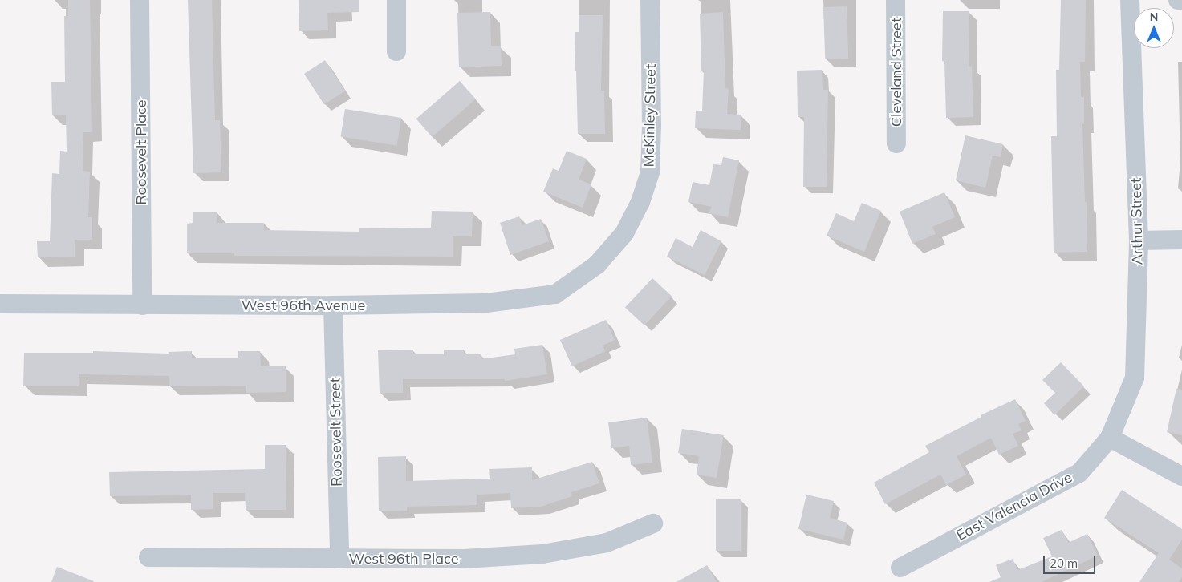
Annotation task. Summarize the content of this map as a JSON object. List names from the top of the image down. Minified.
{"streets":{"street":["Cleveland Street","McKinley Street","Roosevelt Place","Arthur Street","West 96th Avenue","Roosevelt Street","East Valencia Drive","West 96th Place"]},"crossings":[["McKinley Street","West 96th Avenue"],["Roosevelt Place","West 96th Avenue"],["Arthur Street","East Valencia Drive"],["West 96th Avenue","Roosevelt Street"],["Roosevelt Street","West 96th Place"]],"scale_bar":"20 m","north":"top"}
